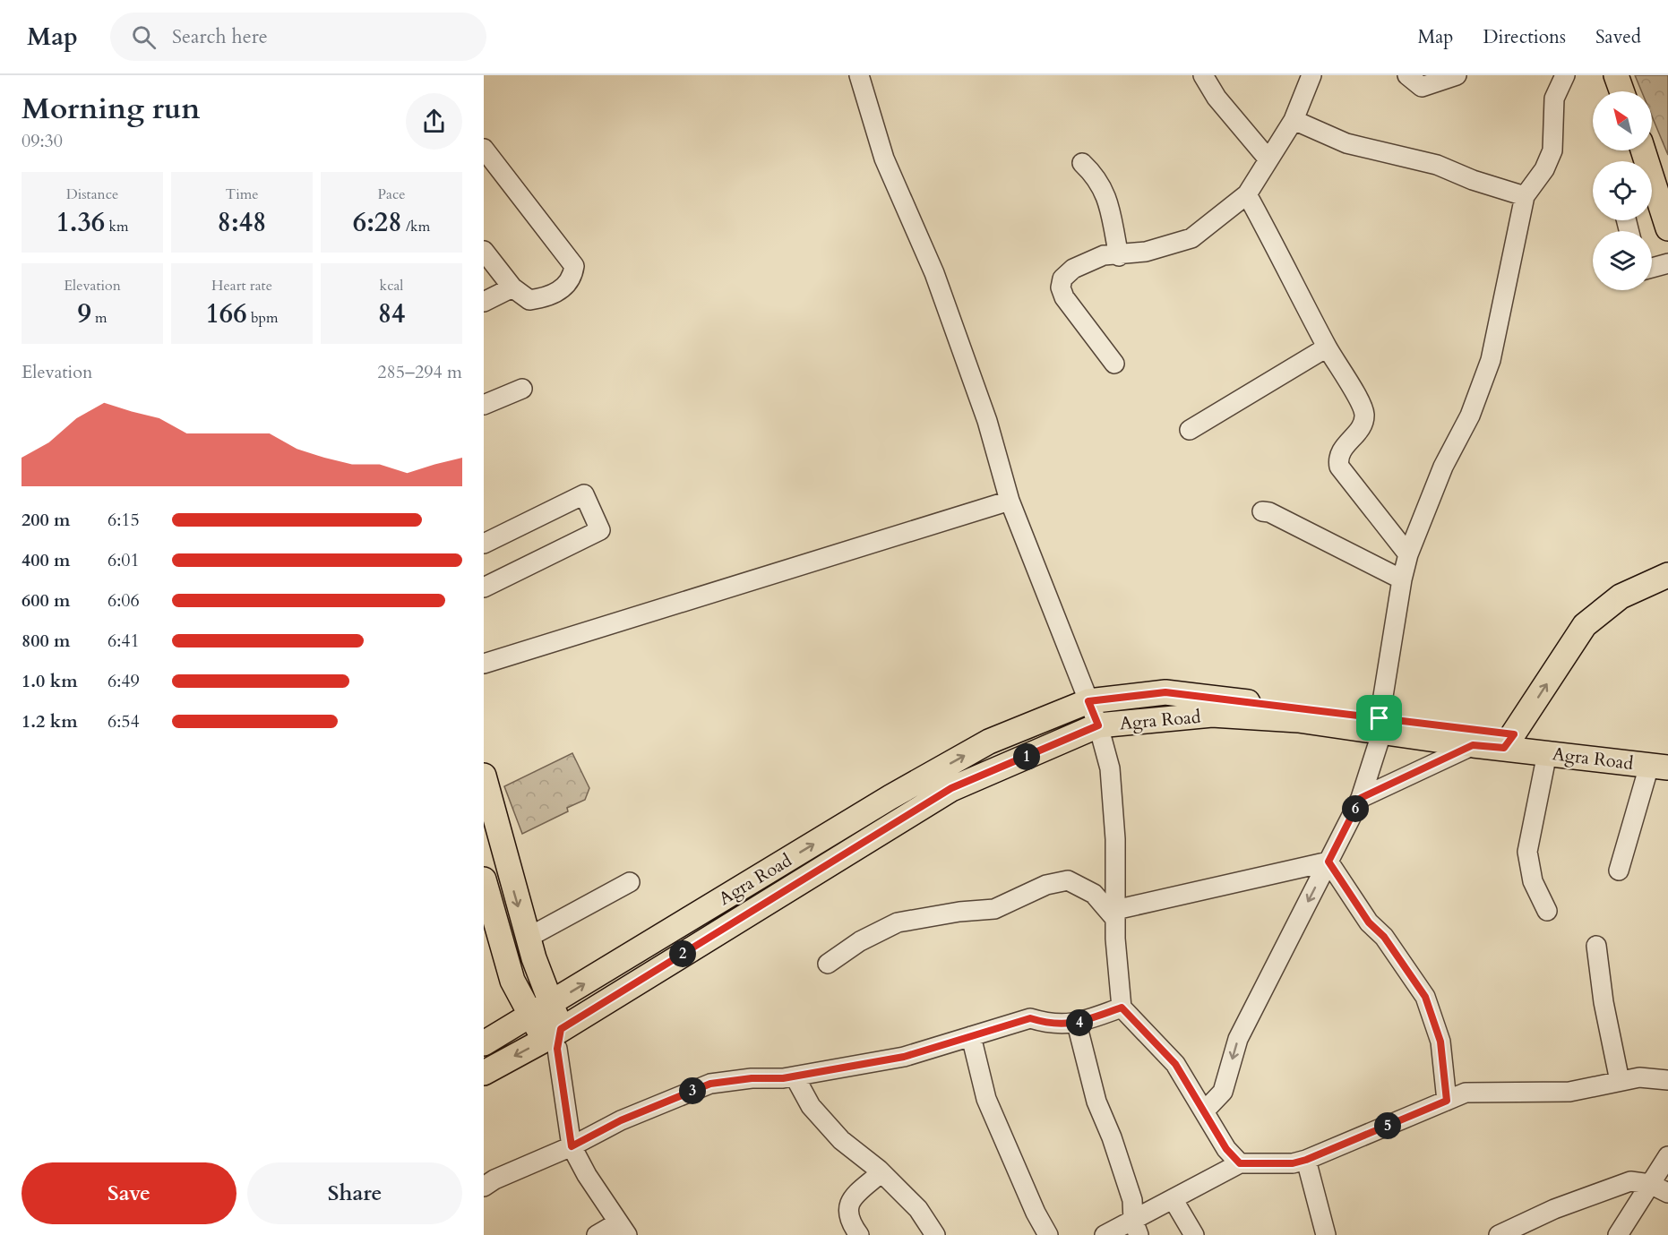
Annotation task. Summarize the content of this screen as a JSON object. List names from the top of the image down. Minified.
{"streets":{"main road":["Agra Road"]},"north":"top left","page":{"header":"Map","search":"Search here","nav":["Map","Directions","Saved"],"heading":["Morning run","09:30"],"stats":[["Distance","1.36 km"],["Time","8:48"],["Pace","6:28 /km"],["Elevation","9 m"],["Heart rate","166 bpm"],["kcal","84"]],"chart":["Elevation","285–294 m"],"list":[{"name":"200 m","note":"6:15"},{"name":"400 m","note":"6:01"},{"name":"600 m","note":"6:06"},{"name":"800 m","note":"6:41"},{"name":"1.0 km","note":"6:49"},{"name":"1.2 km","note":"6:54"}],"pins":["1","6","2","4","3","5"],"buttons":["Save","Share"]}}
